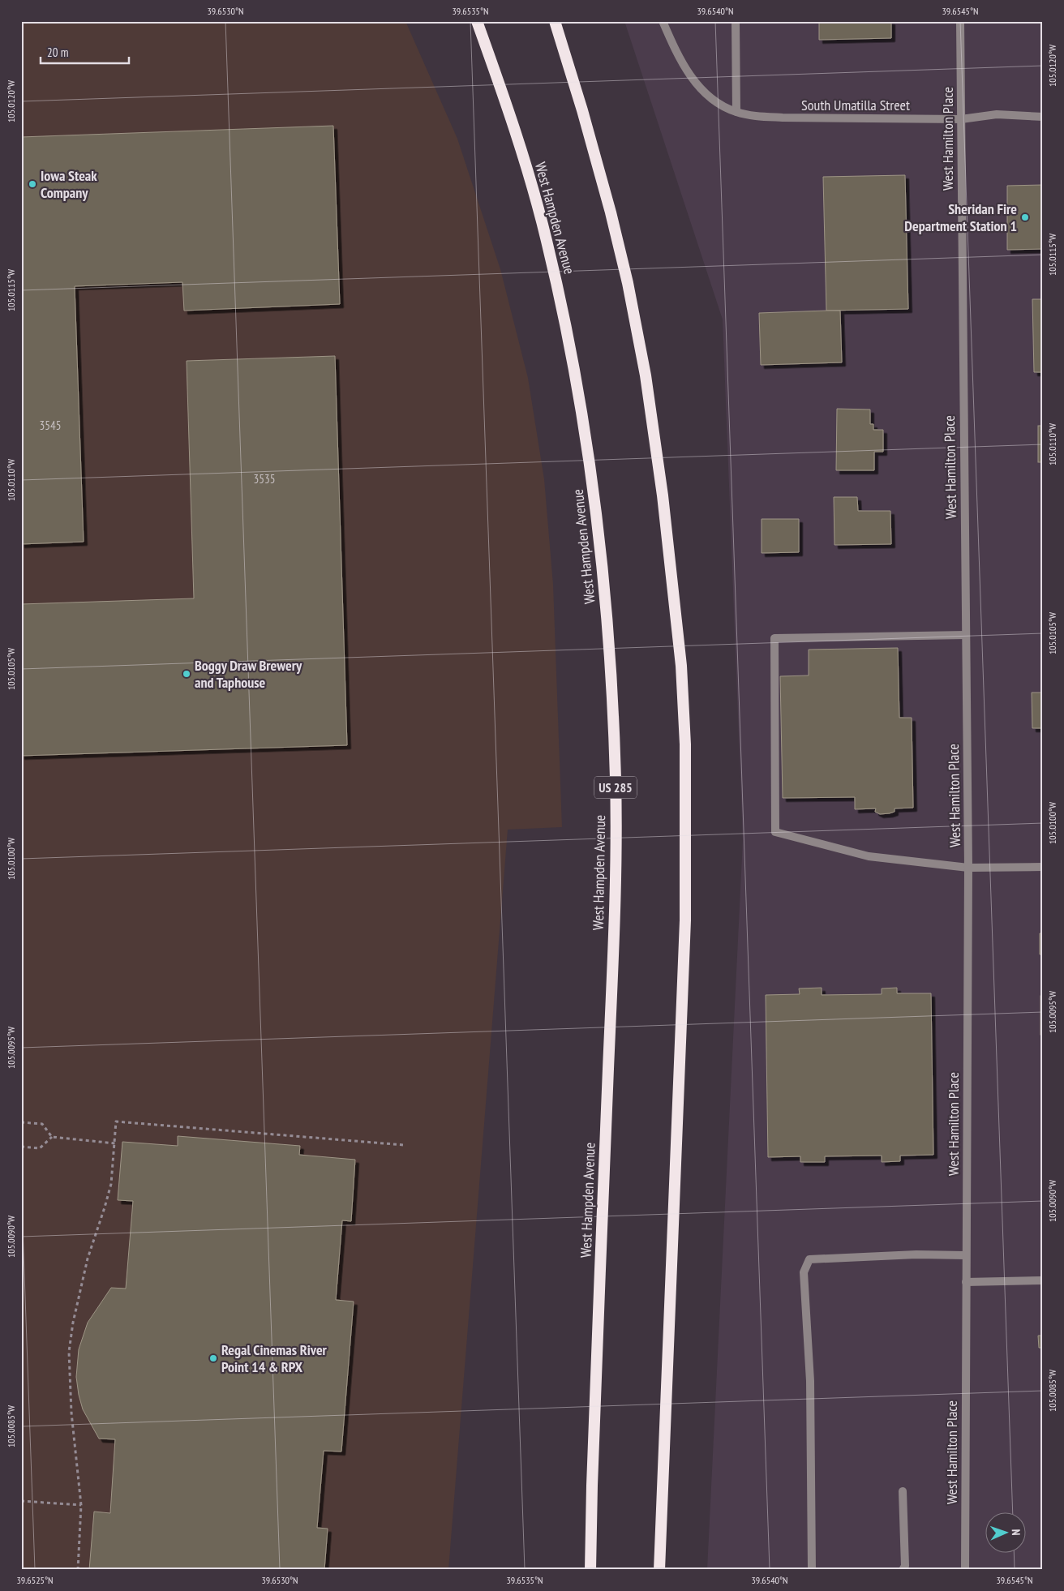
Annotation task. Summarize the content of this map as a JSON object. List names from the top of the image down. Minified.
{"streets":{"highway":["West Hampden Avenue","US 285"],"street":["South Umatilla Street","West Hamilton Place"]},"crossings":[["South Umatilla Street","West Hamilton Place"]],"places":["Iowa Steak Company","Sheridan Fire Department Station 1","Boggy Draw Brewery and Taphouse","Regal Cinemas River Point 14 & RPX"],"house_numbers":["3545","3535"],"scale_bar":"20 m","north":"right","coordinates":["39.6530°N","39.6535°N","39.6540°N","39.6545°N","105.0120°W","105.0115°W","105.0110°W","105.0105°W","105.0100°W","105.0095°W","105.0090°W","105.0085°W","39.6525°N"]}
